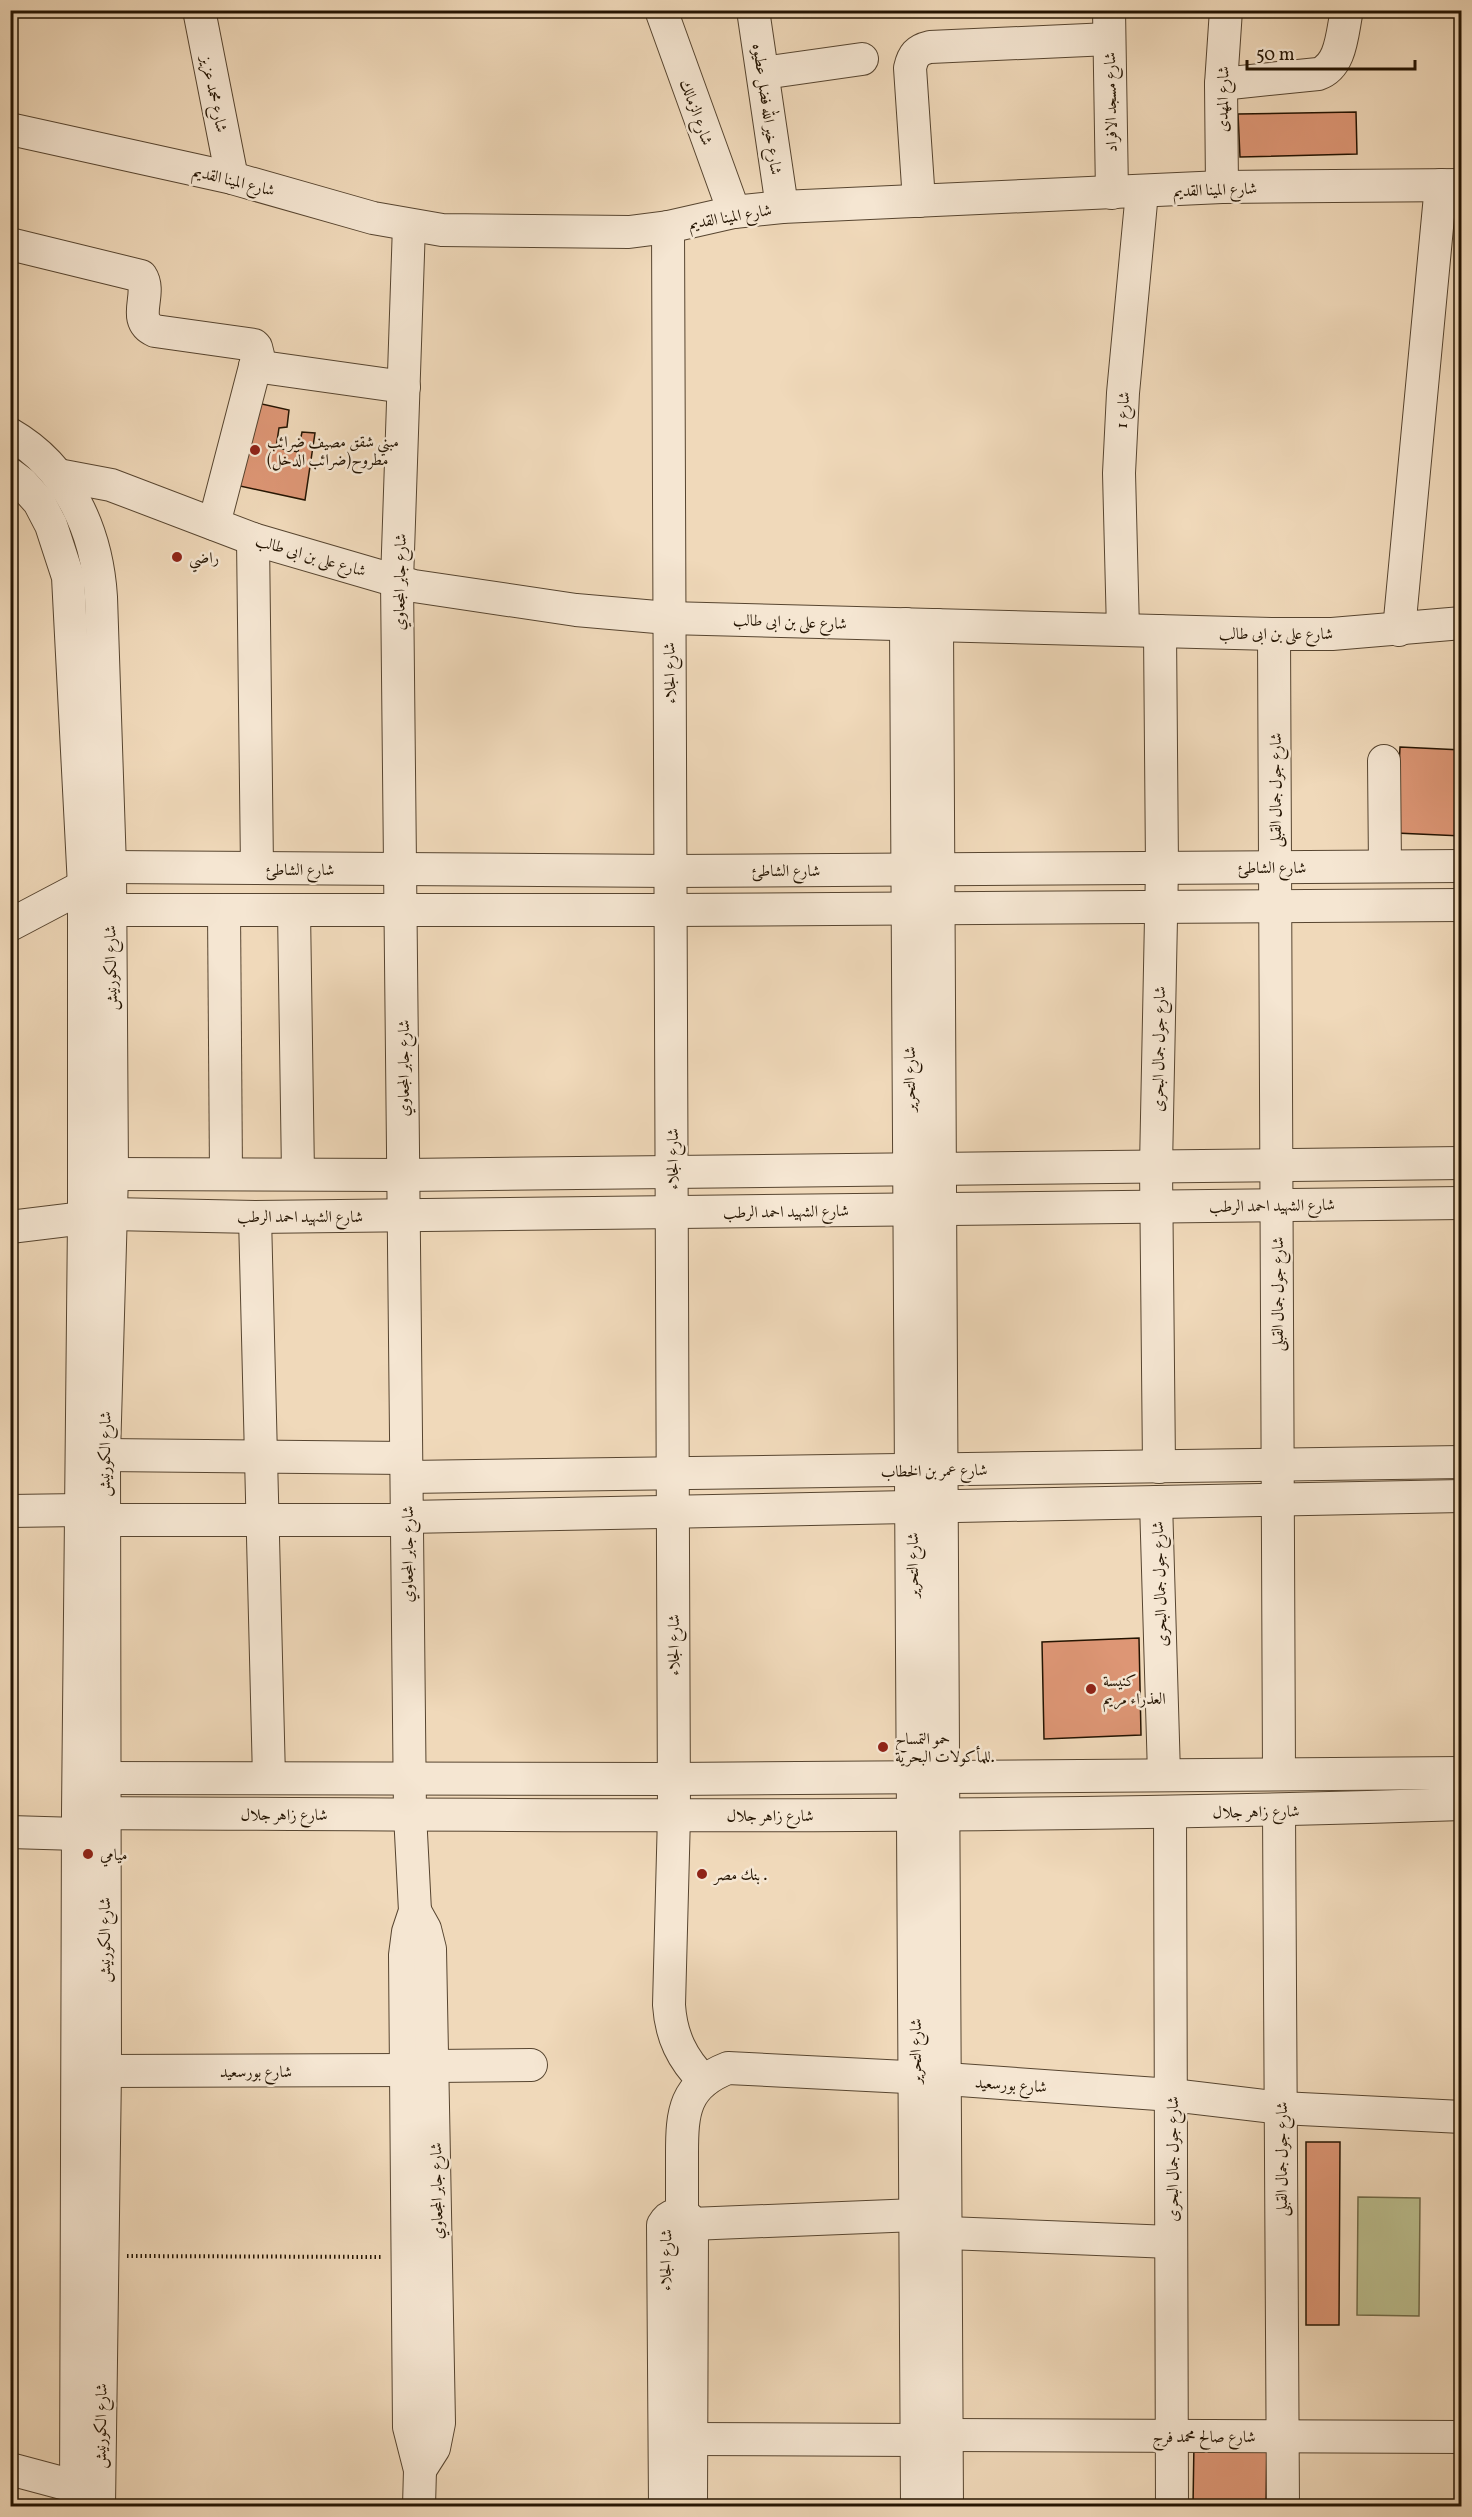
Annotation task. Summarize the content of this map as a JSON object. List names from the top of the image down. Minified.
{"streets":{"street":["شارع محمد عزيز","شارع المهدى","شارع مسجد الافراد","شارع خير الله فضل عطيوه","شارع الزمالك","شارع المينا القديم","شارع 1","شارع على بن ابى طالب","شارع جابر المجعاوي","شارع الجلاء","شارع جول جمال القبلى","شارع الشاطئ","شارع الكورنيش","شارع جول جمال البحرى","شارع التحرير","شارع الشهيد احمد الرطب","شارع عمر بن الخطاب","شارع زاهر جلال","شارع بورسعيد","شارع صالح محمد فرج"]},"crossings":[["شارع محمد عزيز","شارع المينا القديم"],["شارع المهدى","شارع المينا القديم"],["شارع مسجد الافراد","شارع المينا القديم"],["شارع مسجد الافراد","شارع 1"],["شارع خير الله فضل عطيوه","شارع المينا القديم"],["شارع الزمالك","شارع المينا القديم"],["شارع المينا القديم","شارع 1"],["شارع المينا القديم","شارع جابر المجعاوي"],["شارع المينا القديم","شارع الجلاء"],["شارع 1","شارع على بن ابى طالب"],["شارع على بن ابى طالب","شارع جابر المجعاوي"],["شارع على بن ابى طالب","شارع الجلاء"],["شارع على بن ابى طالب","شارع جول جمال القبلى"],["شارع على بن ابى طالب","شارع الكورنيش"],["شارع على بن ابى طالب","شارع جول جمال البحرى"],["شارع على بن ابى طالب","شارع التحرير"],["شارع جابر المجعاوي","شارع الشاطئ"],["شارع جابر المجعاوي","شارع الشهيد احمد الرطب"],["شارع جابر المجعاوي","شارع عمر بن الخطاب"],["شارع جابر المجعاوي","شارع زاهر جلال"],["شارع جابر المجعاوي","شارع بورسعيد"],["شارع الجلاء","شارع الشاطئ"],["شارع الجلاء","شارع الشهيد احمد الرطب"],["شارع الجلاء","شارع عمر بن الخطاب"],["شارع الجلاء","شارع زاهر جلال"],["شارع الجلاء","شارع بورسعيد"],["شارع الجلاء","شارع صالح محمد فرج"],["شارع جول جمال القبلى","شارع الشاطئ"],["شارع جول جمال القبلى","شارع الشهيد احمد الرطب"],["شارع جول جمال القبلى","شارع عمر بن الخطاب"],["شارع جول جمال القبلى","شارع زاهر جلال"],["شارع جول جمال القبلى","شارع بورسعيد"],["شارع جول جمال القبلى","شارع صالح محمد فرج"],["شارع الشاطئ","شارع الكورنيش"],["شارع الشاطئ","شارع جول جمال البحرى"],["شارع الشاطئ","شارع التحرير"],["شارع الكورنيش","شارع الشهيد احمد الرطب"],["شارع الكورنيش","شارع عمر بن الخطاب"],["شارع الكورنيش","شارع زاهر جلال"],["شارع الكورنيش","شارع بورسعيد"],["شارع جول جمال البحرى","شارع الشهيد احمد الرطب"],["شارع جول جمال البحرى","شارع عمر بن الخطاب"],["شارع جول جمال البحرى","شارع زاهر جلال"],["شارع جول جمال البحرى","شارع بورسعيد"],["شارع جول جمال البحرى","شارع صالح محمد فرج"],["شارع التحرير","شارع الشهيد احمد الرطب"],["شارع التحرير","شارع عمر بن الخطاب"],["شارع التحرير","شارع زاهر جلال"],["شارع التحرير","شارع بورسعيد"],["شارع التحرير","شارع صالح محمد فرج"]],"places":["مبني شقق مصيف ضرائب مطروح(ضرائب الدخل)","راضي","كنيسة العذراء مريم","حمو التمساح للمأكولات البحرية.","ميامي","بنك مصر ."],"scale_bar":"50 m"}
